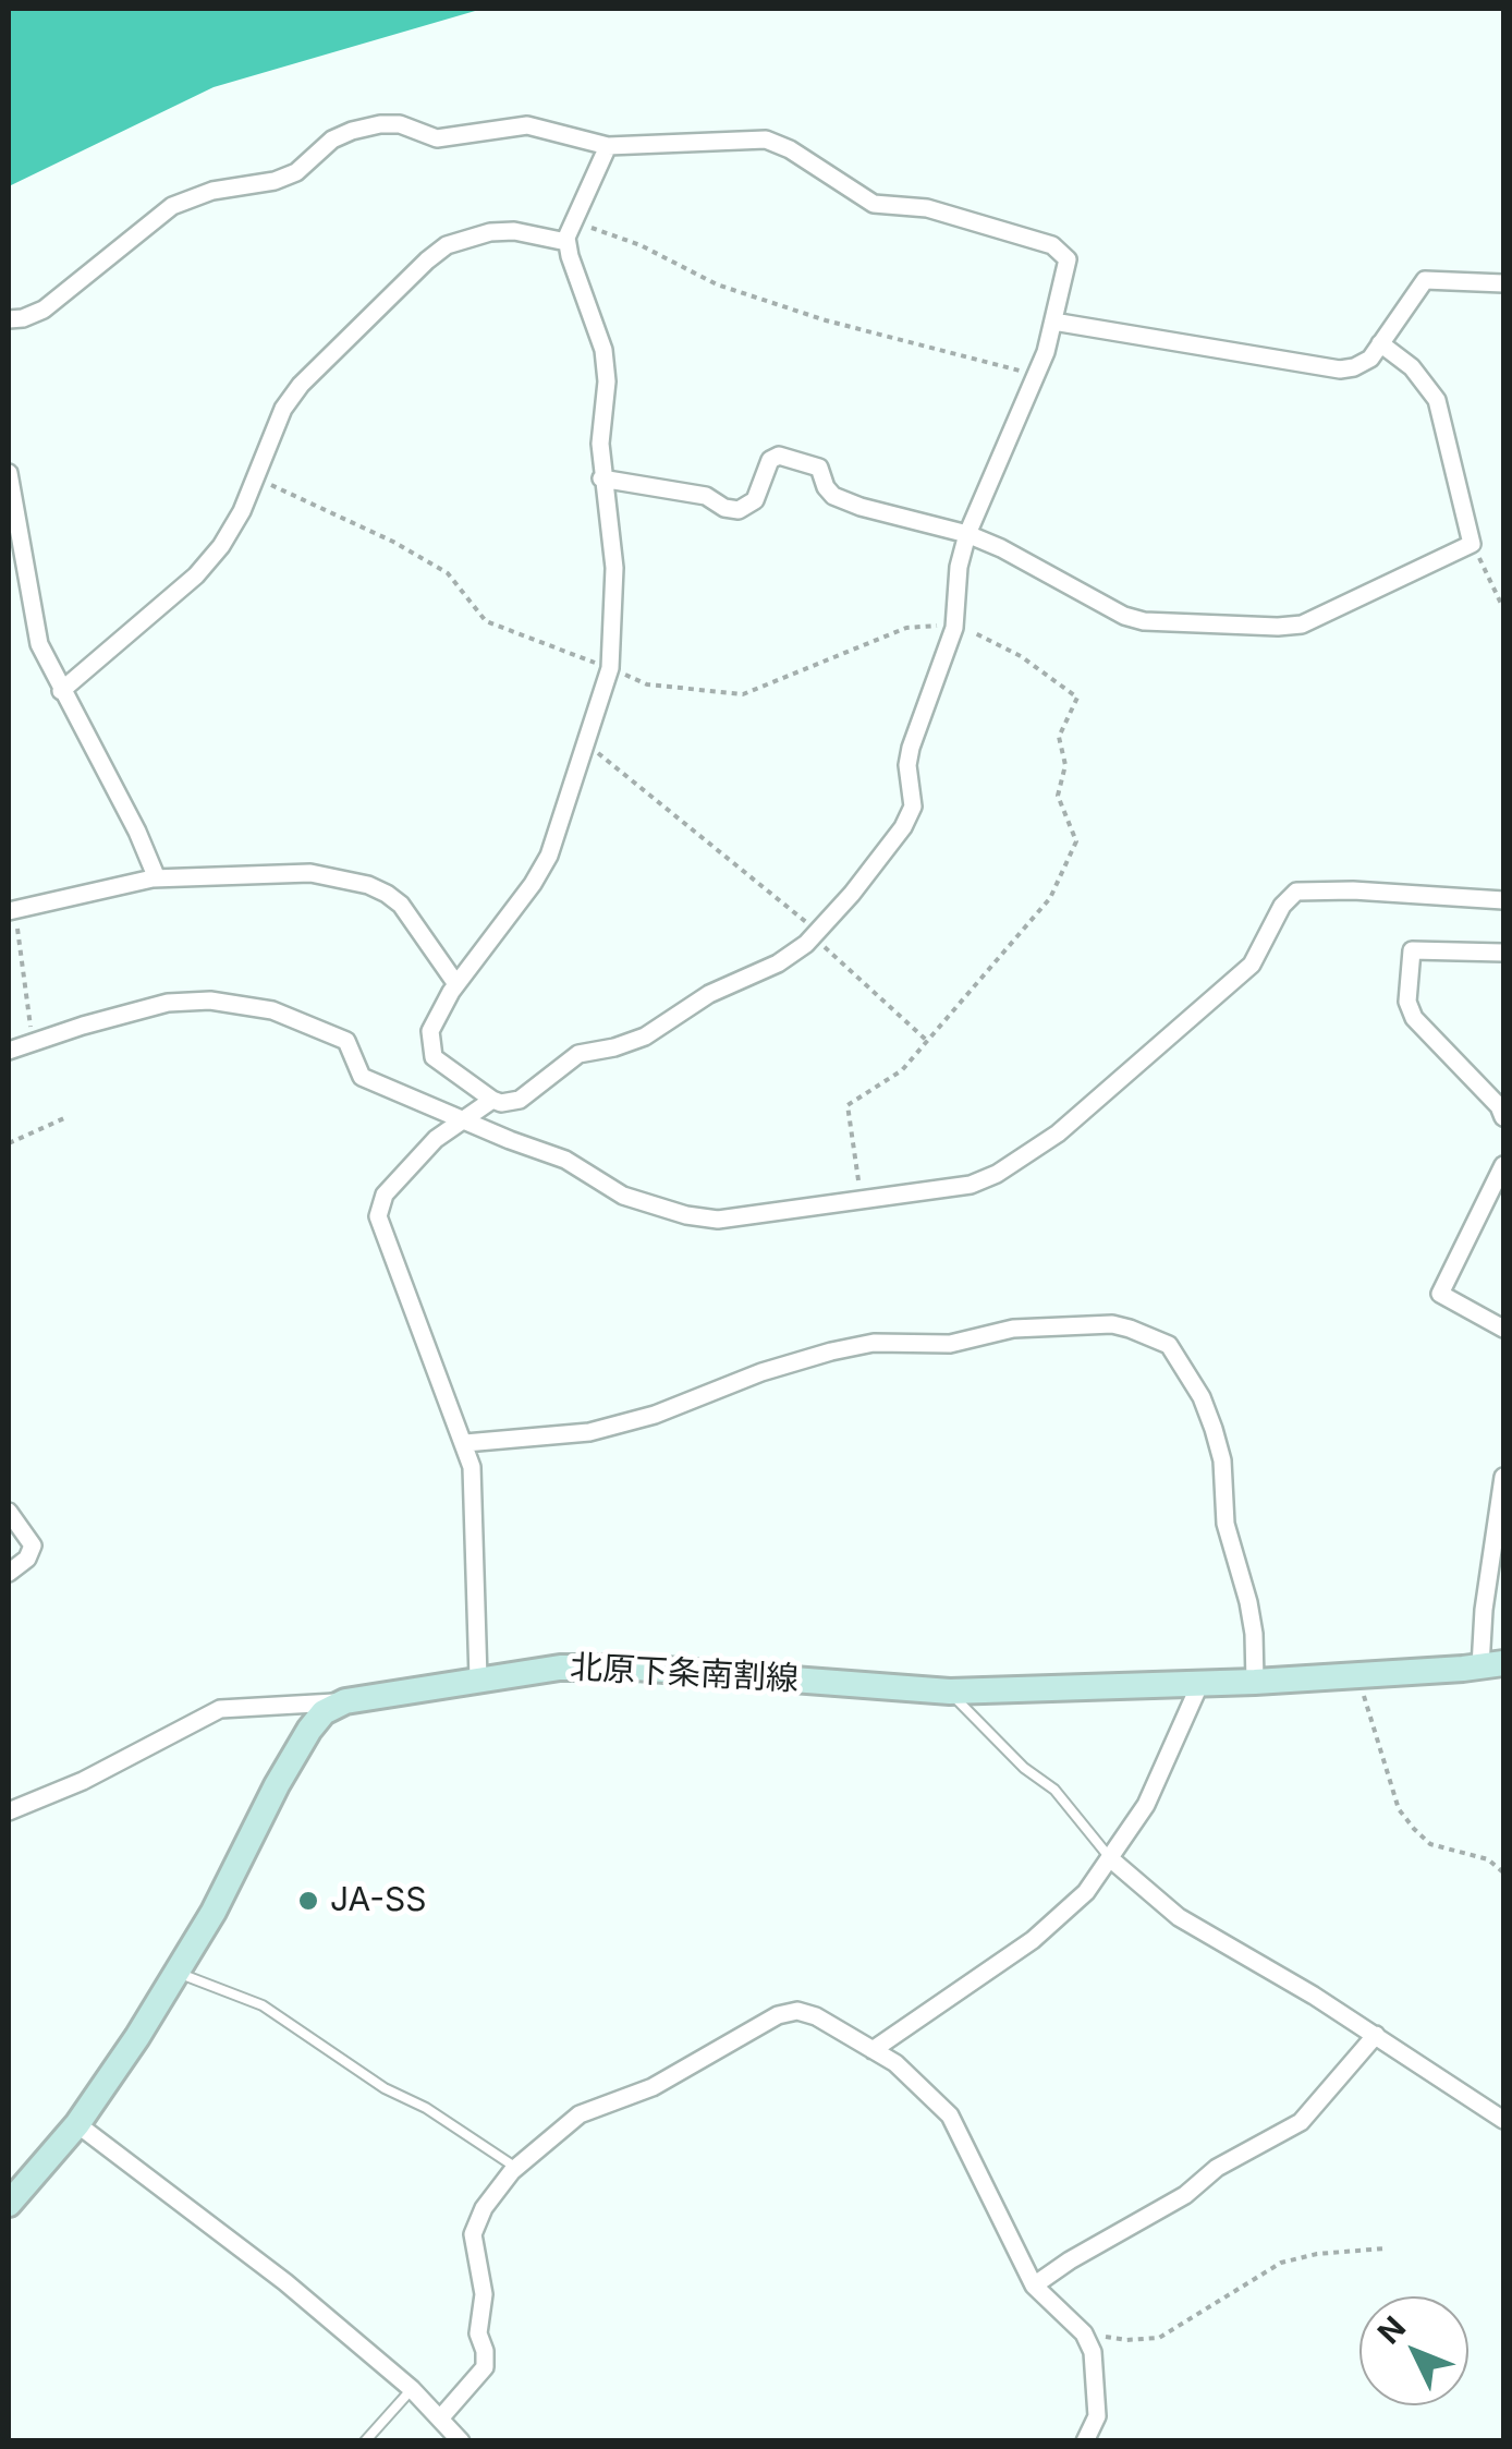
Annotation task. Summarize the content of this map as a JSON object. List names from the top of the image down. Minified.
{"streets":{"main road":["北原下条南割線"]},"places":["JA-SS"],"north":"top left"}
